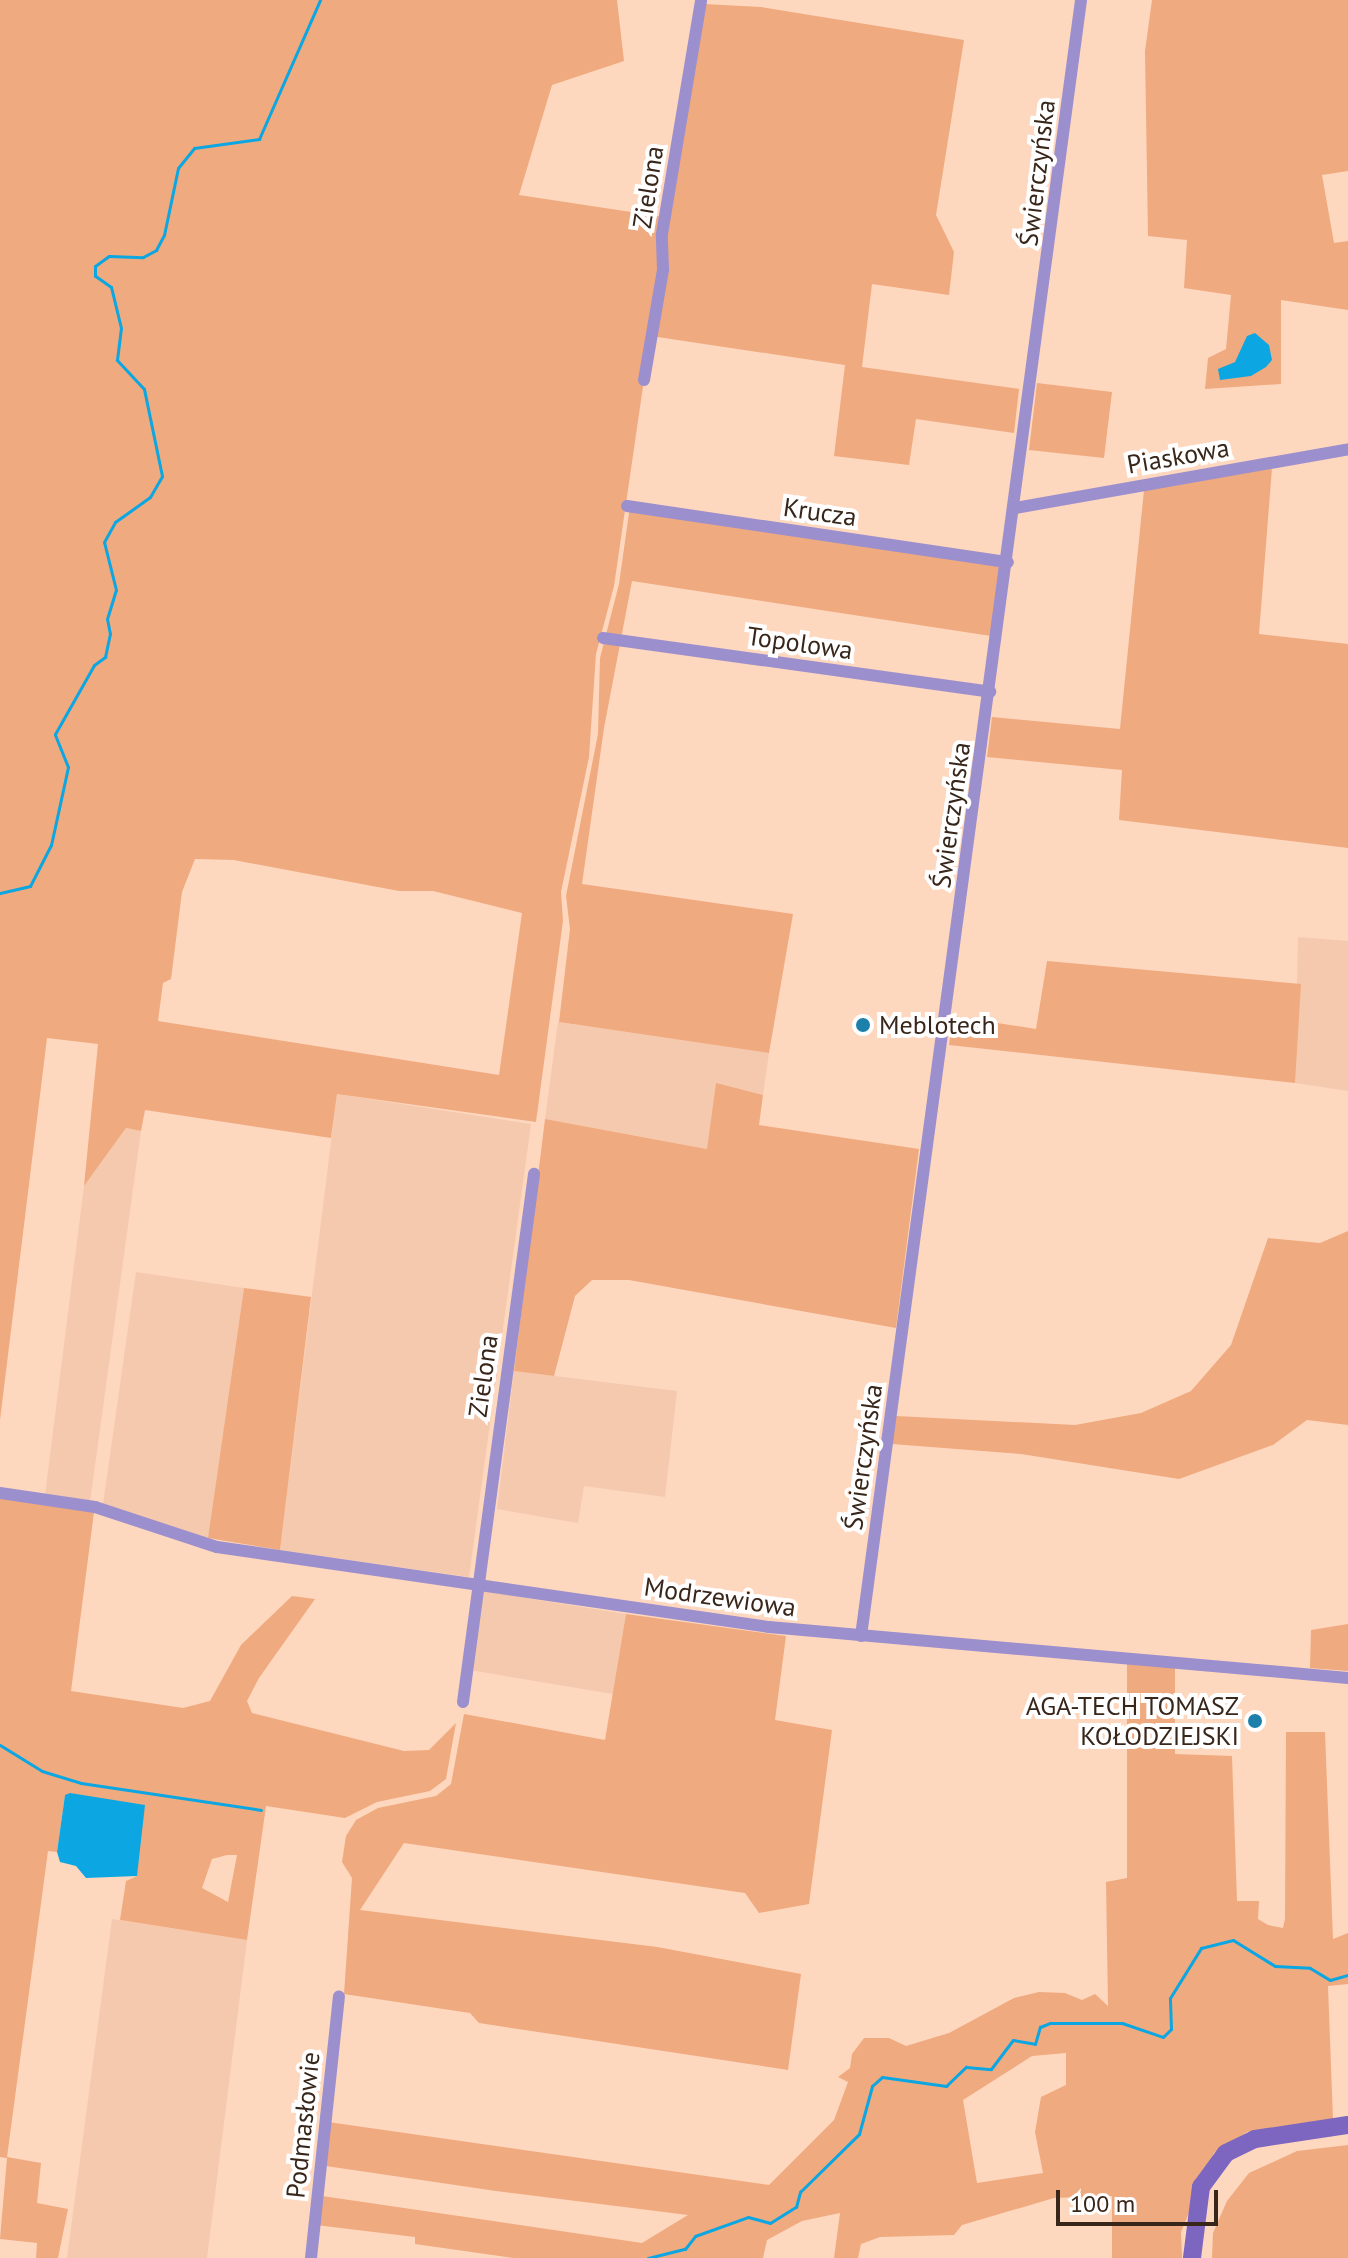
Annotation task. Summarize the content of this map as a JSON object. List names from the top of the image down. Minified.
{"streets":{"street":["Świerczyńska","Zielona","Piaskowa","Krucza","Topolowa","Modrzewiowa","Podmasłowie"]},"crossings":[["Świerczyńska","Piaskowa"],["Świerczyńska","Krucza"],["Świerczyńska","Topolowa"],["Świerczyńska","Modrzewiowa"],["Zielona","Modrzewiowa"]],"places":["Meblotech","AGA-TECH TOMASZ KOŁODZIEJSKI"],"scale_bar":"100 m"}
